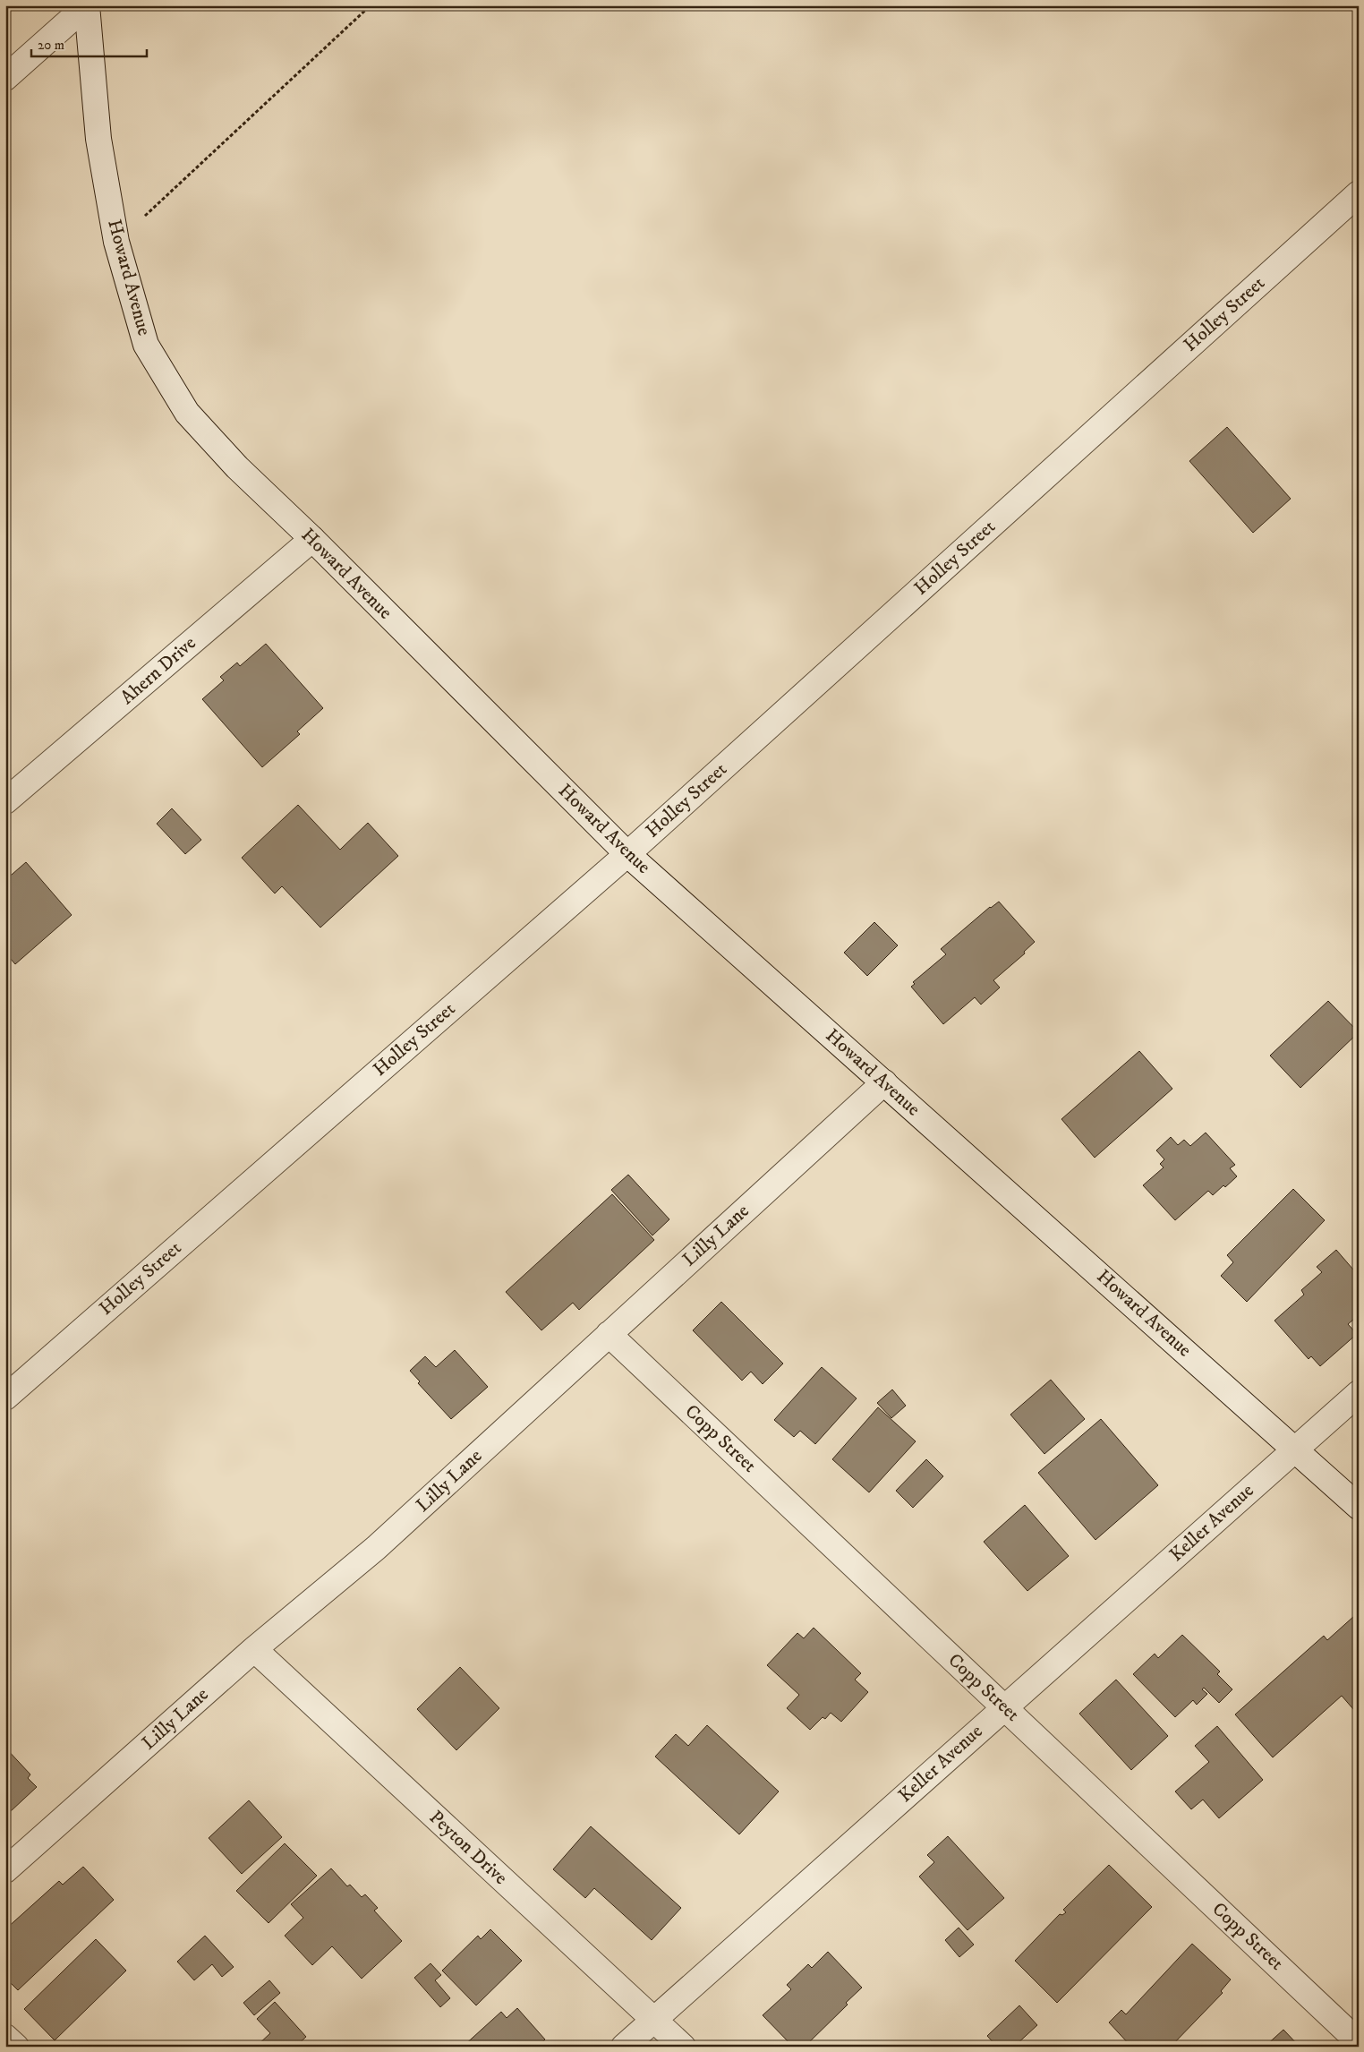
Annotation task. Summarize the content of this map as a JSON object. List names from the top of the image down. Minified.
{"streets":{"street":["Howard Avenue","Holley Street","Ahern Drive","Lilly Lane","Copp Street","Keller Avenue","Peyton Drive"]},"crossings":[["Howard Avenue","Holley Street"],["Howard Avenue","Ahern Drive"],["Howard Avenue","Lilly Lane"],["Howard Avenue","Keller Avenue"],["Lilly Lane","Copp Street"],["Lilly Lane","Peyton Drive"],["Copp Street","Keller Avenue"],["Keller Avenue","Peyton Drive"]],"scale_bar":"20 m"}
